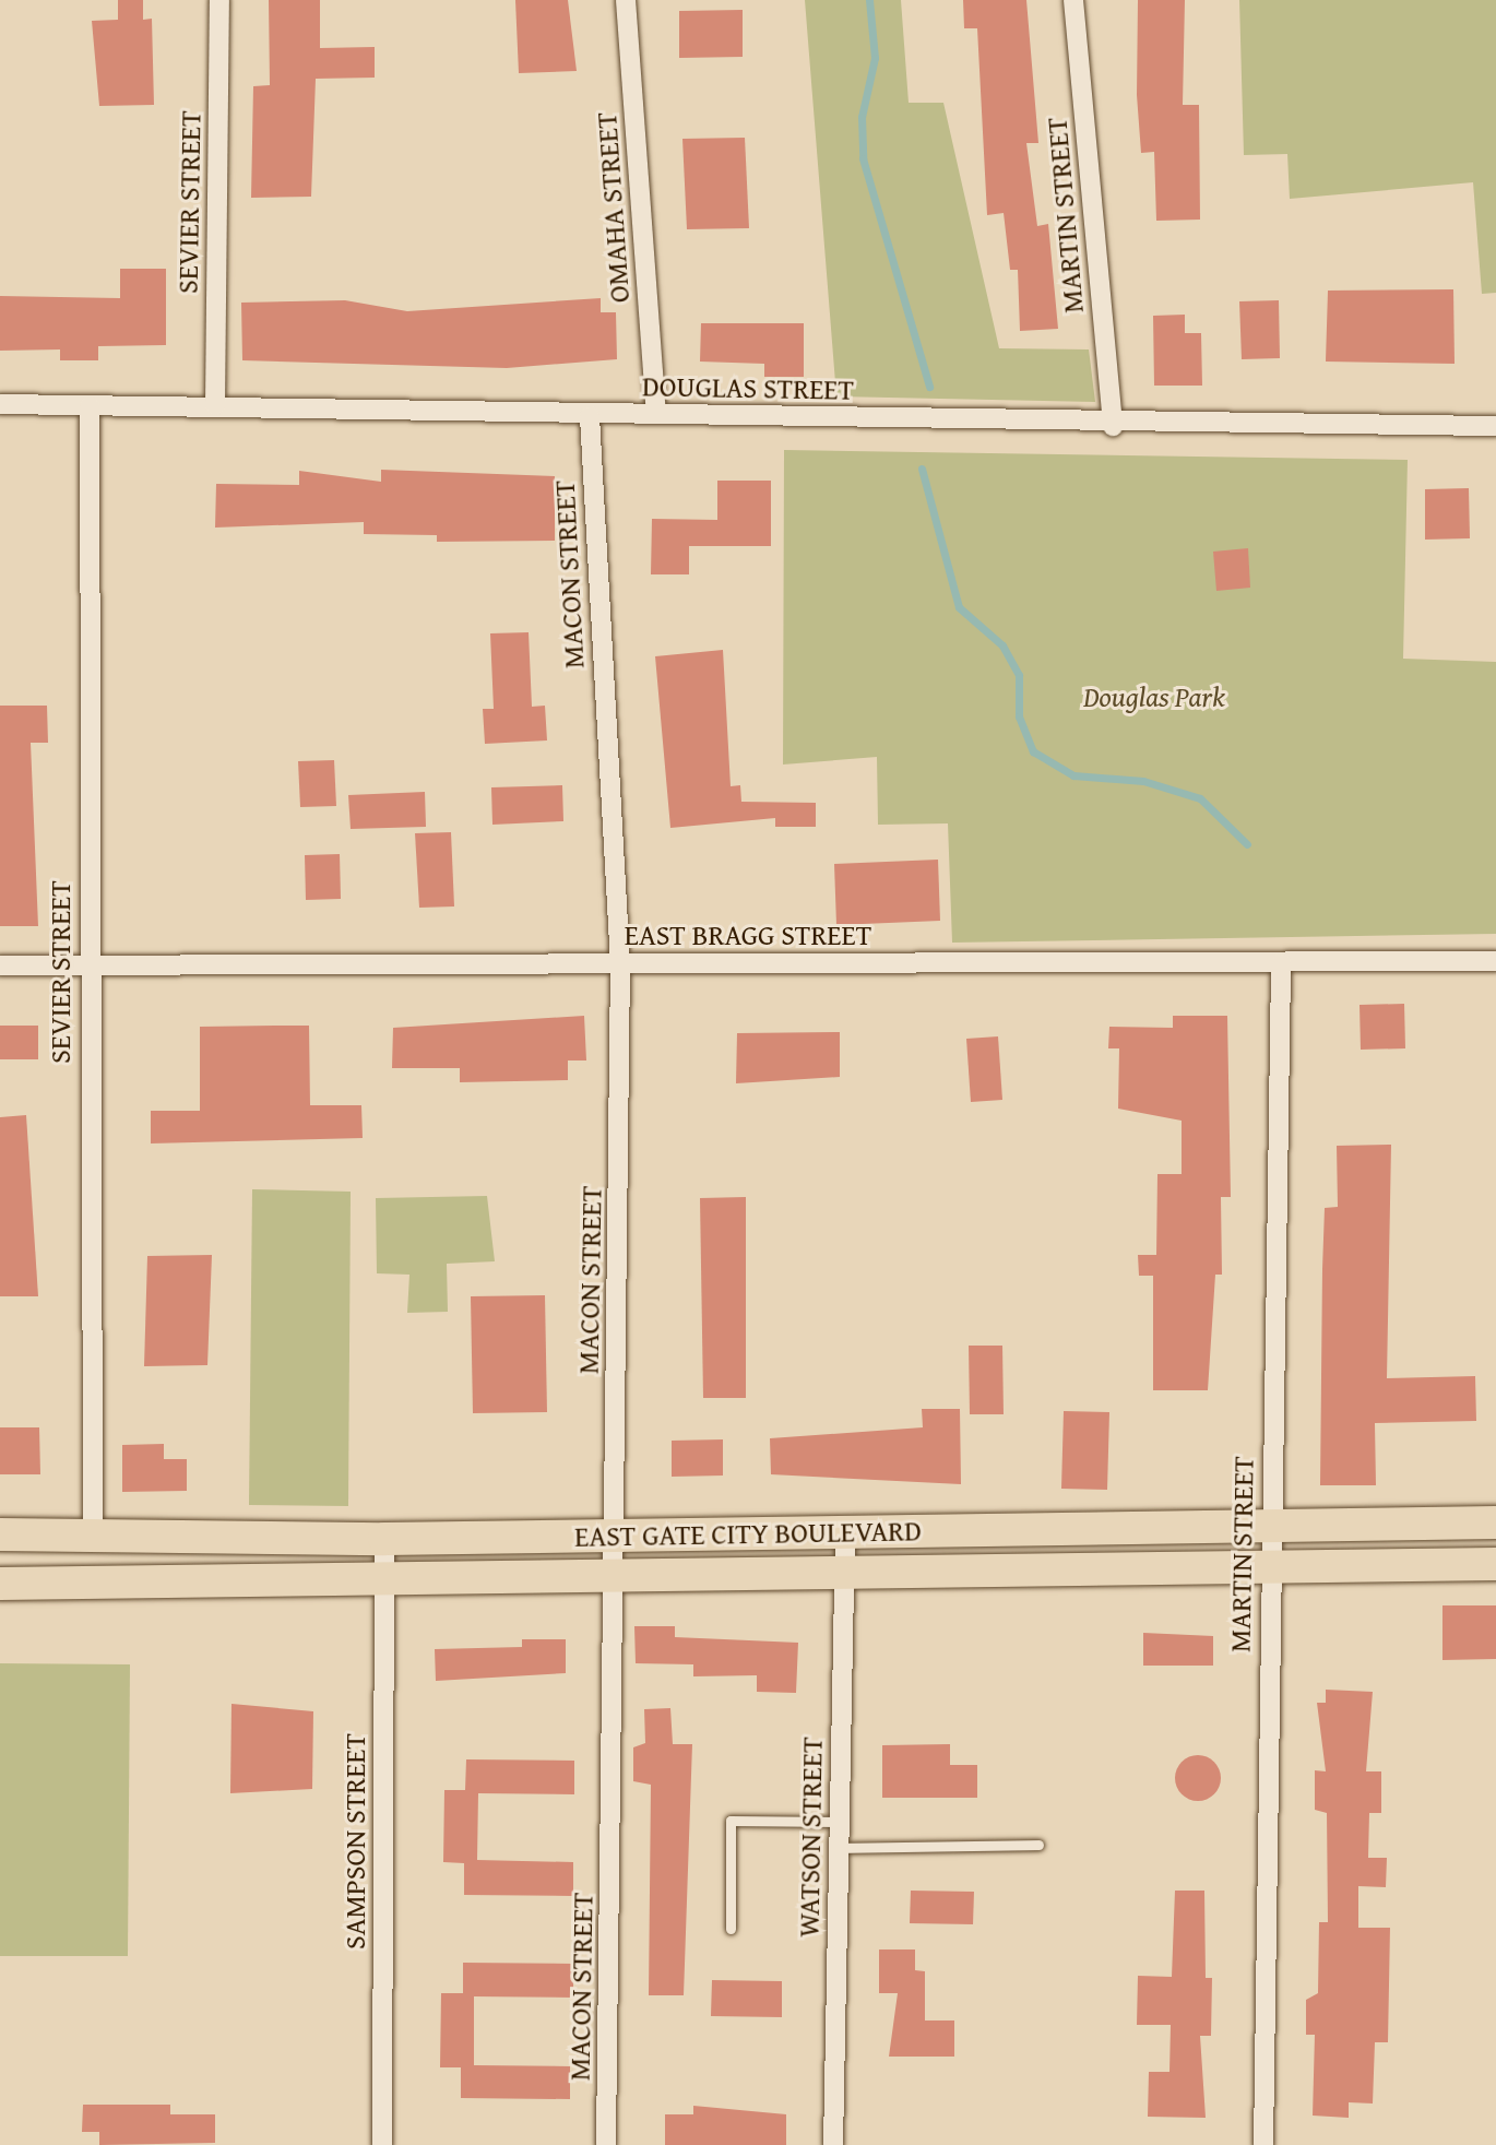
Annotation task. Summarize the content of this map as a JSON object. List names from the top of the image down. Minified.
{"streets":{"main road":["EAST GATE CITY BOULEVARD"],"street":["SEVIER STREET","OMAHA STREET","MARTIN STREET","DOUGLAS STREET","MACON STREET","EAST BRAGG STREET","WATSON STREET","SAMPSON STREET"]},"crossings":[["SEVIER STREET","DOUGLAS STREET"],["SEVIER STREET","EAST BRAGG STREET"],["SEVIER STREET","EAST GATE CITY BOULEVARD"],["OMAHA STREET","DOUGLAS STREET"],["MARTIN STREET","DOUGLAS STREET"],["MARTIN STREET","EAST BRAGG STREET"],["MARTIN STREET","EAST GATE CITY BOULEVARD"],["DOUGLAS STREET","MACON STREET"],["MACON STREET","EAST BRAGG STREET"],["MACON STREET","EAST GATE CITY BOULEVARD"],["EAST GATE CITY BOULEVARD","WATSON STREET"],["EAST GATE CITY BOULEVARD","SAMPSON STREET"]],"parks":["Douglas Park"]}
